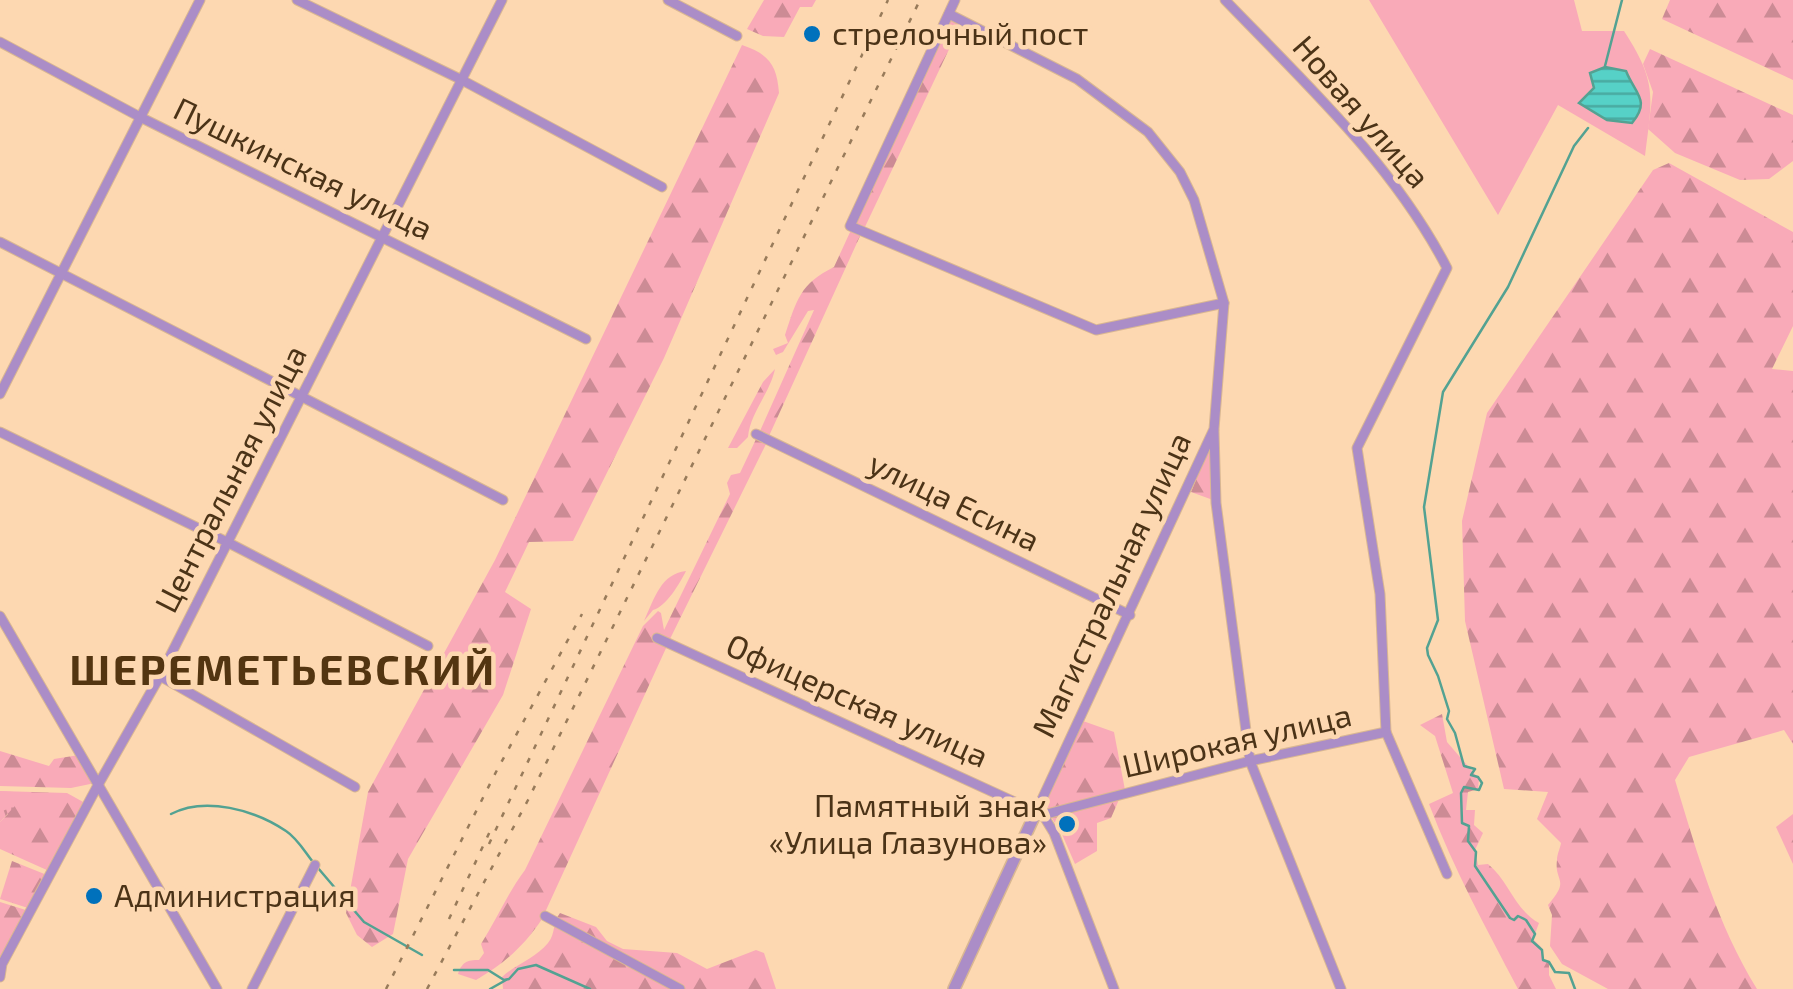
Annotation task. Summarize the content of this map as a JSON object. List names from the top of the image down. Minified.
{"streets":{"street":["Новая улица","Пушкинская улица","Центральная улица","улица Есина","Магистральная улица","Офицерская улица","Широкая улица"]},"crossings":[["Новая улица","Широкая улица"],["Пушкинская улица","Центральная улица"],["улица Есина","Магистральная улица"],["Магистральная улица","Офицерская улица"],["Магистральная улица","Широкая улица"],["Офицерская улица","Широкая улица"]],"districts":["ШЕРЕМЕТЬЕВСКИЙ"],"places":["стрелочный пост","Памятный знак «Улица Глазунова»","Администрация"]}
